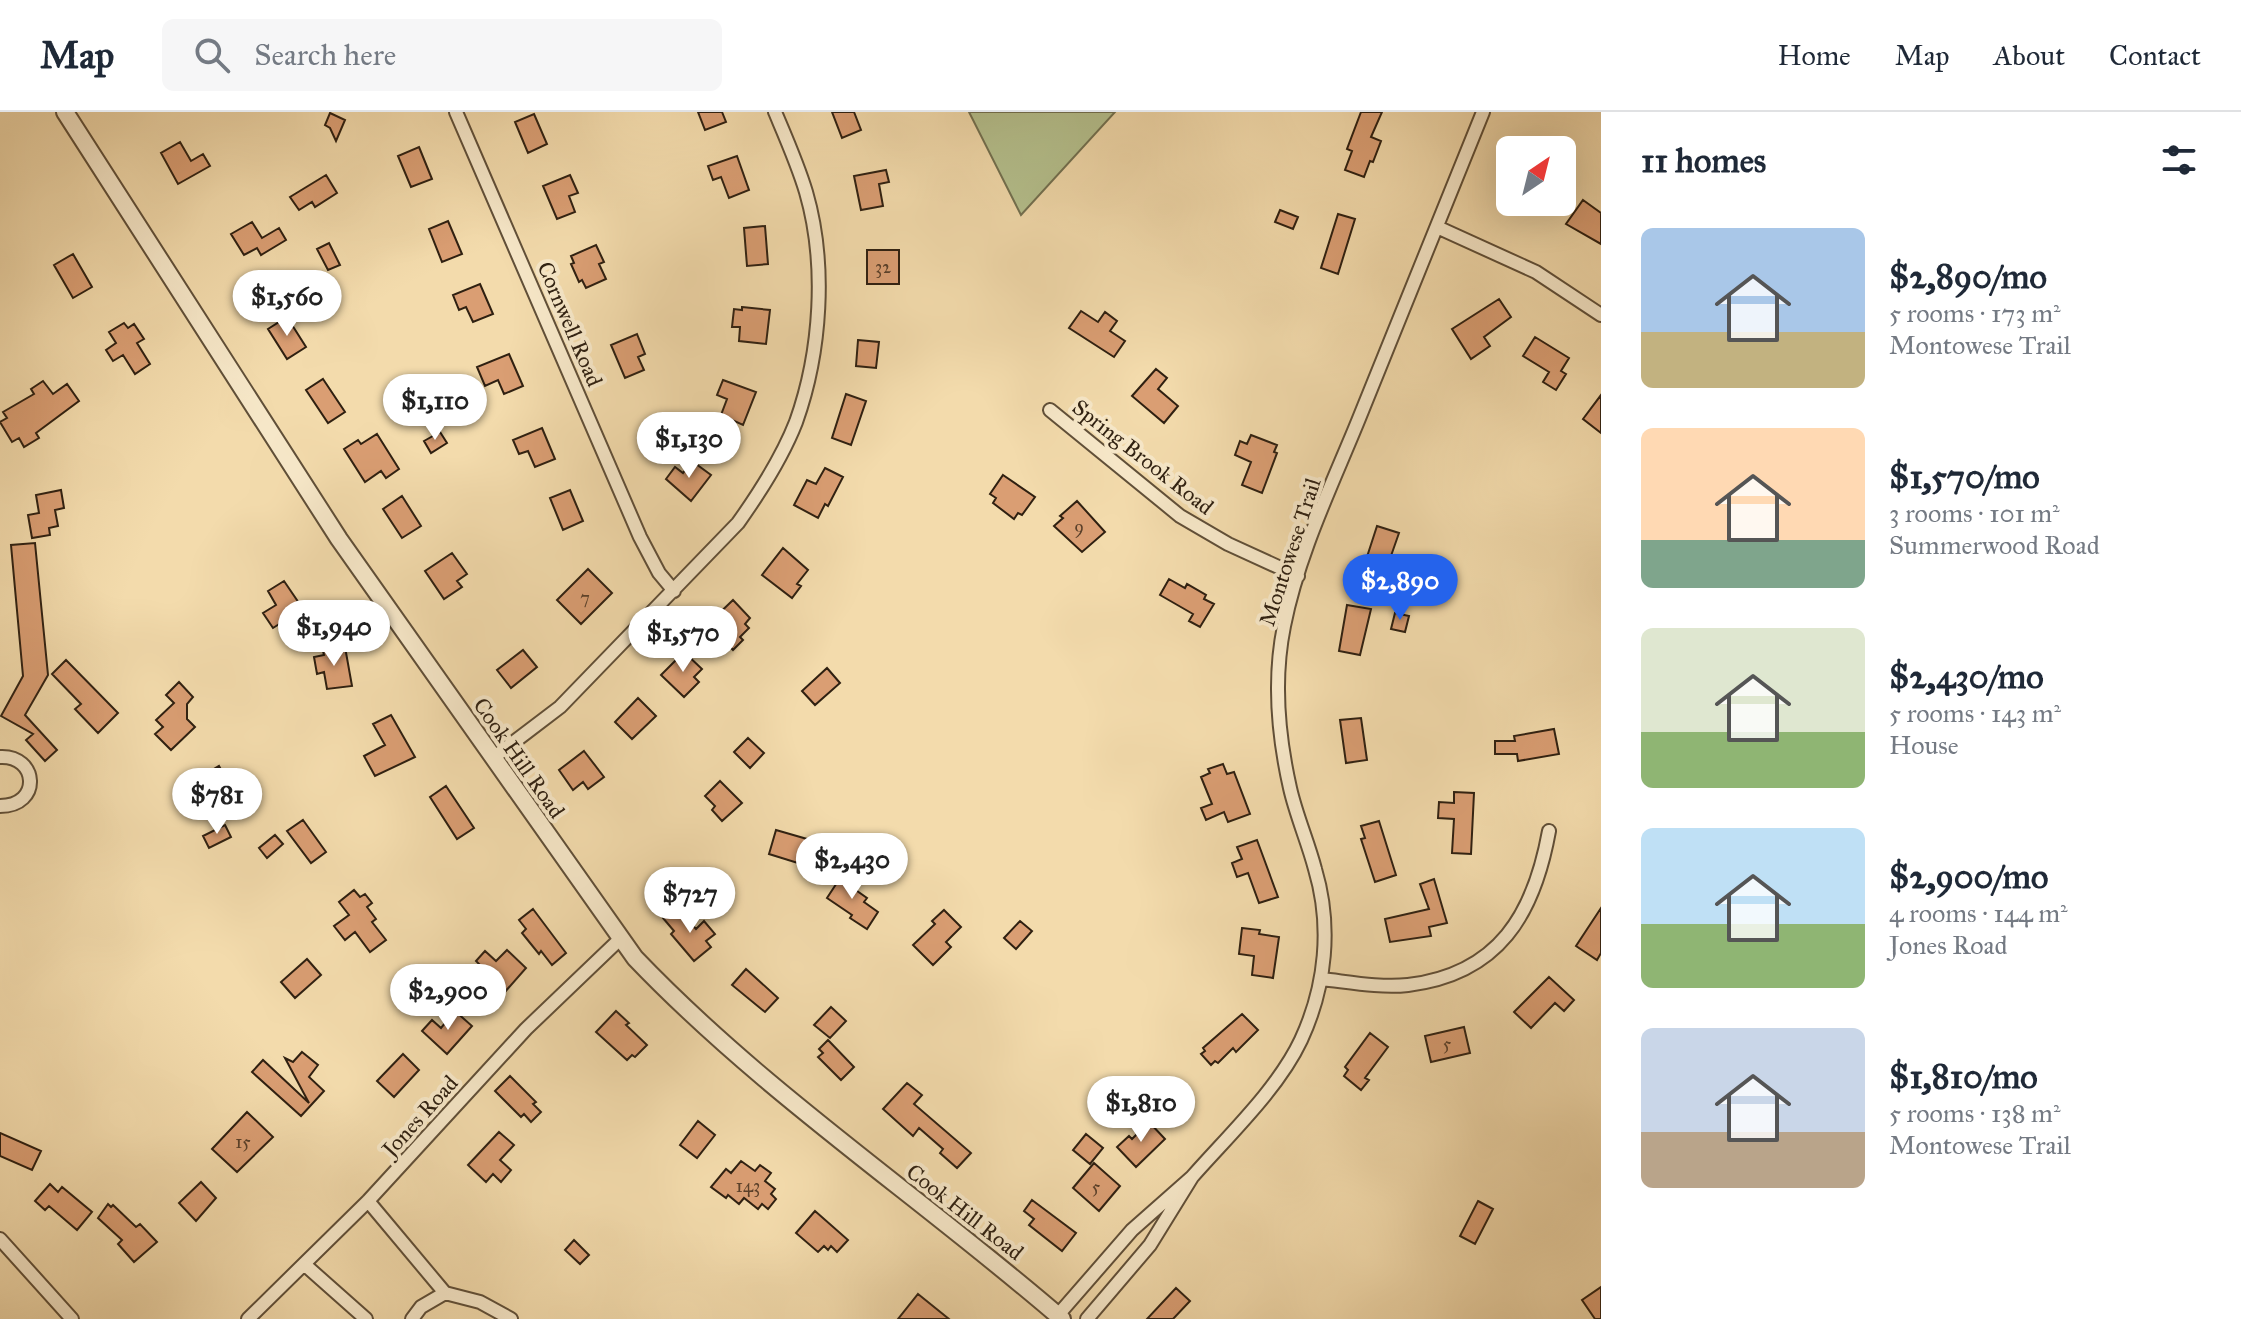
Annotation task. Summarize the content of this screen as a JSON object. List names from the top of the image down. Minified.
{"streets":{"street":["Cornwell Road","Spring Brook Road","Montowese Trail","Cook Hill Road","Jones Road"]},"crossings":[["Spring Brook Road","Montowese Trail"],["Montowese Trail","Cook Hill Road"],["Cook Hill Road","Jones Road"]],"house_numbers":["32","9","7","5","15","143","5"],"north":"top right","page":{"header":"Map","search":"Search here","nav":["Home","Map","About","Contact"],"heading":"11 homes","list":[{"name":"$2,890/mo","note":"5 rooms · 173 m² · Montowese Trail"},{"name":"$1,570/mo","note":"3 rooms · 101 m² · Summerwood Road"},{"name":"$2,430/mo","note":"5 rooms · 143 m² · House"},{"name":"$2,900/mo","note":"4 rooms · 144 m² · Jones Road"},{"name":"$1,810/mo","note":"5 rooms · 138 m² · Montowese Trail"}],"price":["$1,560","$1,110","$1,130","$2,890","$1,940","$1,570","$781","$2,430","$727","$2,900","$1,810"]}}
